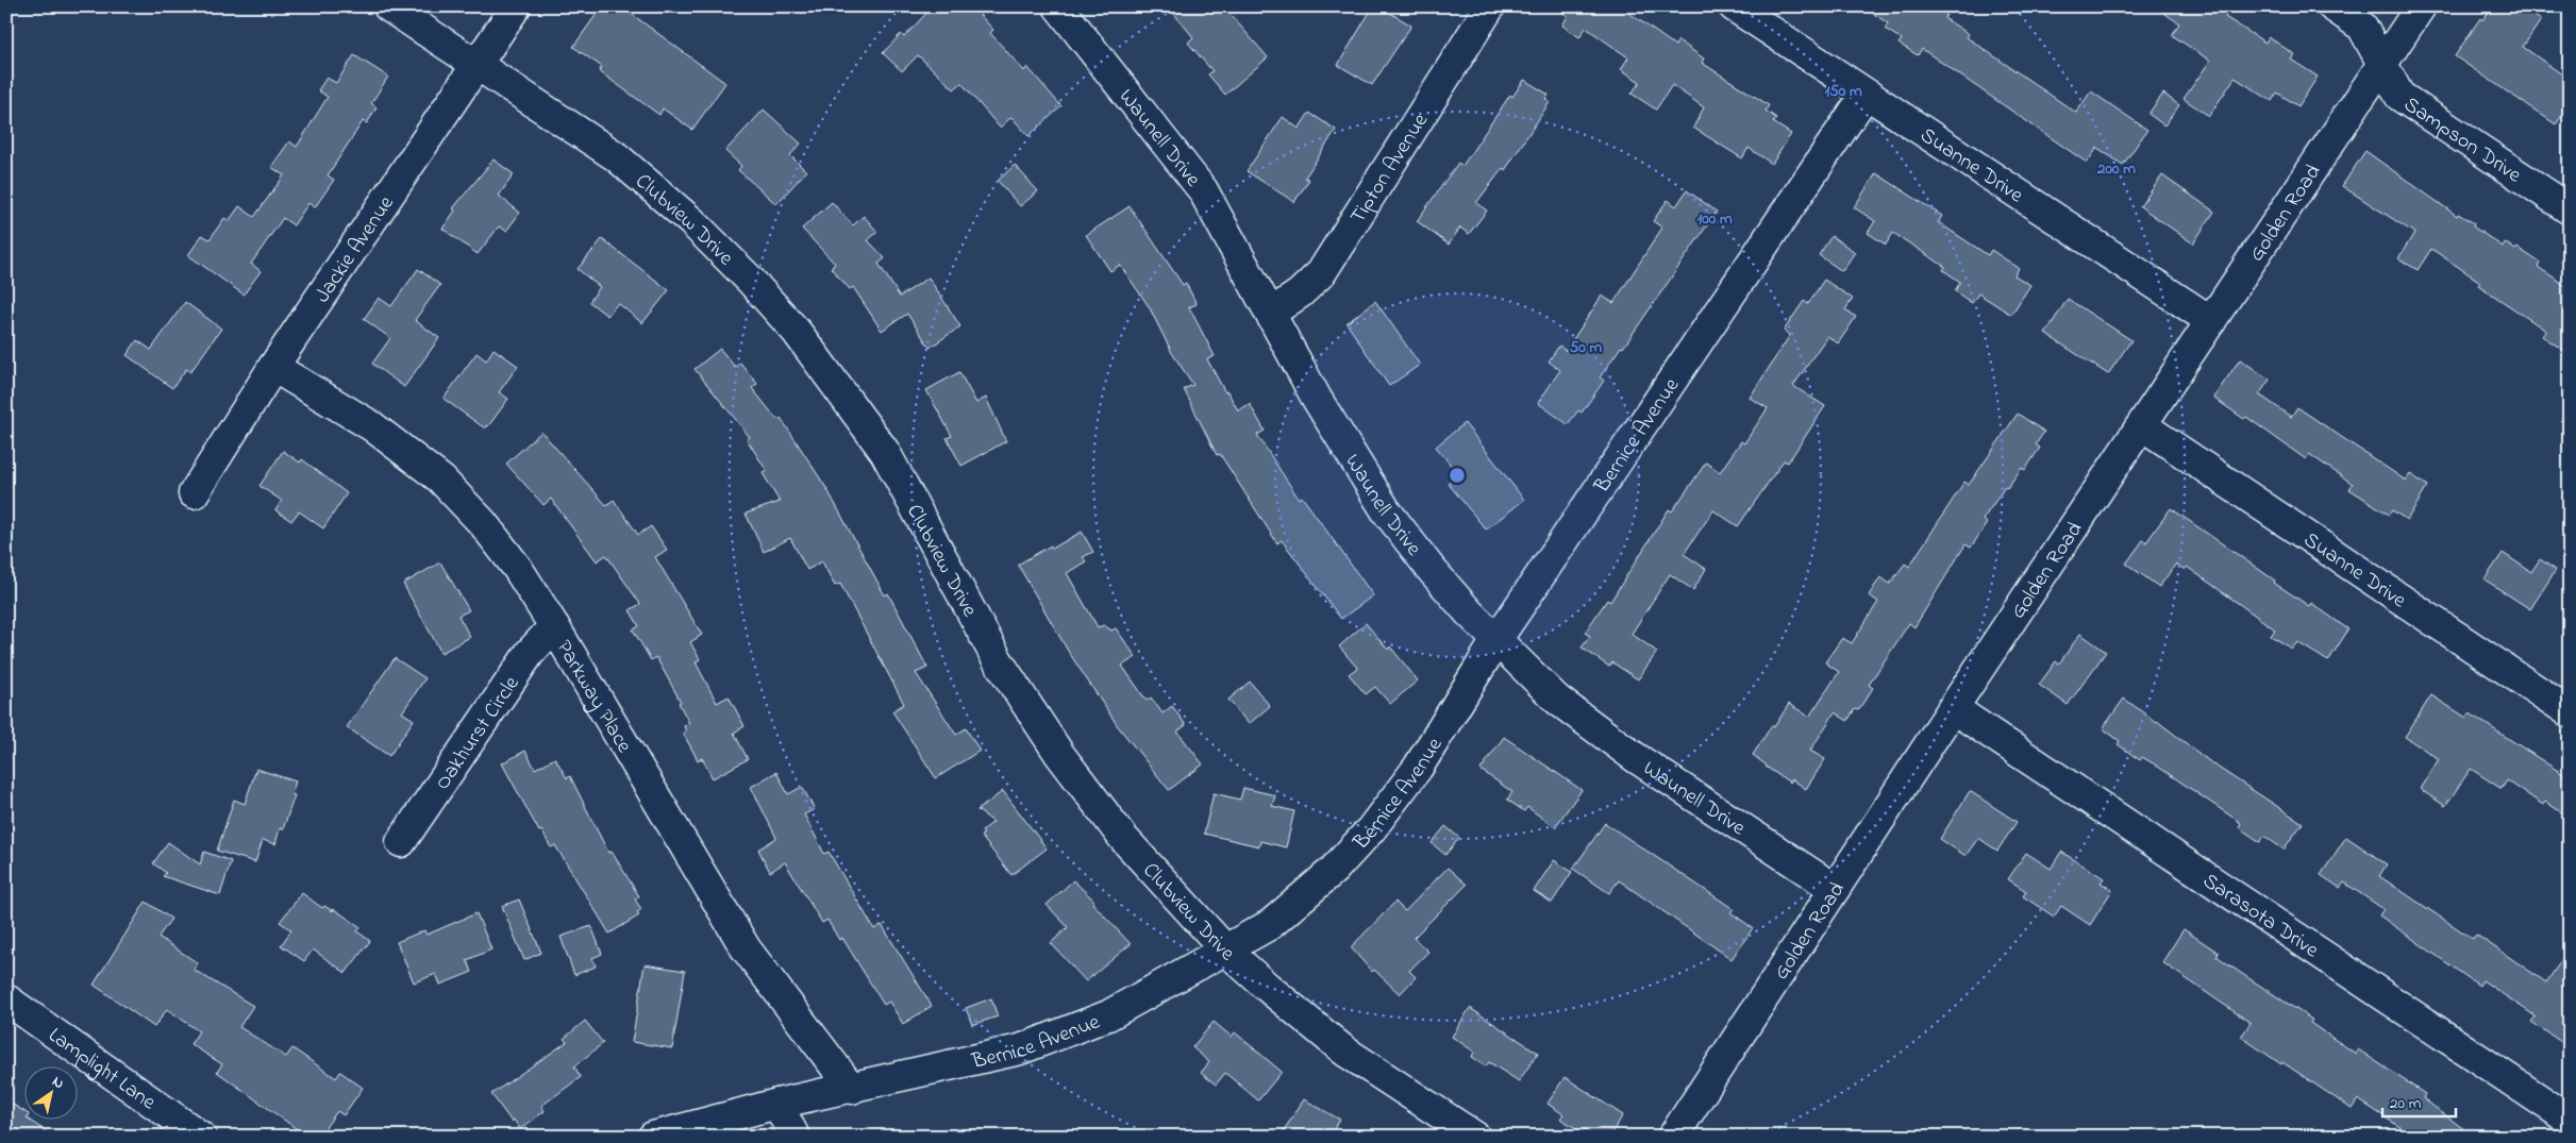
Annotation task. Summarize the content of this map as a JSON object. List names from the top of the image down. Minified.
{"streets":{"street":["Waunell Drive","Sampson Drive","Suanne Drive","Tipton Avenue","Golden Road","Clubview Drive","Jackie Avenue","Bernice Avenue","Parkway Place","Oakhurst Circle","Sarasota Drive","Lamplight Lane"]},"crossings":[["Waunell Drive","Tipton Avenue"],["Waunell Drive","Golden Road"],["Waunell Drive","Bernice Avenue"],["Sampson Drive","Golden Road"],["Suanne Drive","Golden Road"],["Suanne Drive","Bernice Avenue"],["Golden Road","Sarasota Drive"],["Clubview Drive","Jackie Avenue"],["Clubview Drive","Bernice Avenue"],["Jackie Avenue","Parkway Place"],["Bernice Avenue","Parkway Place"],["Parkway Place","Oakhurst Circle"]],"scale_bar":"20 m","north":"top right","rings":["150 m","200 m","100 m","50 m"]}
